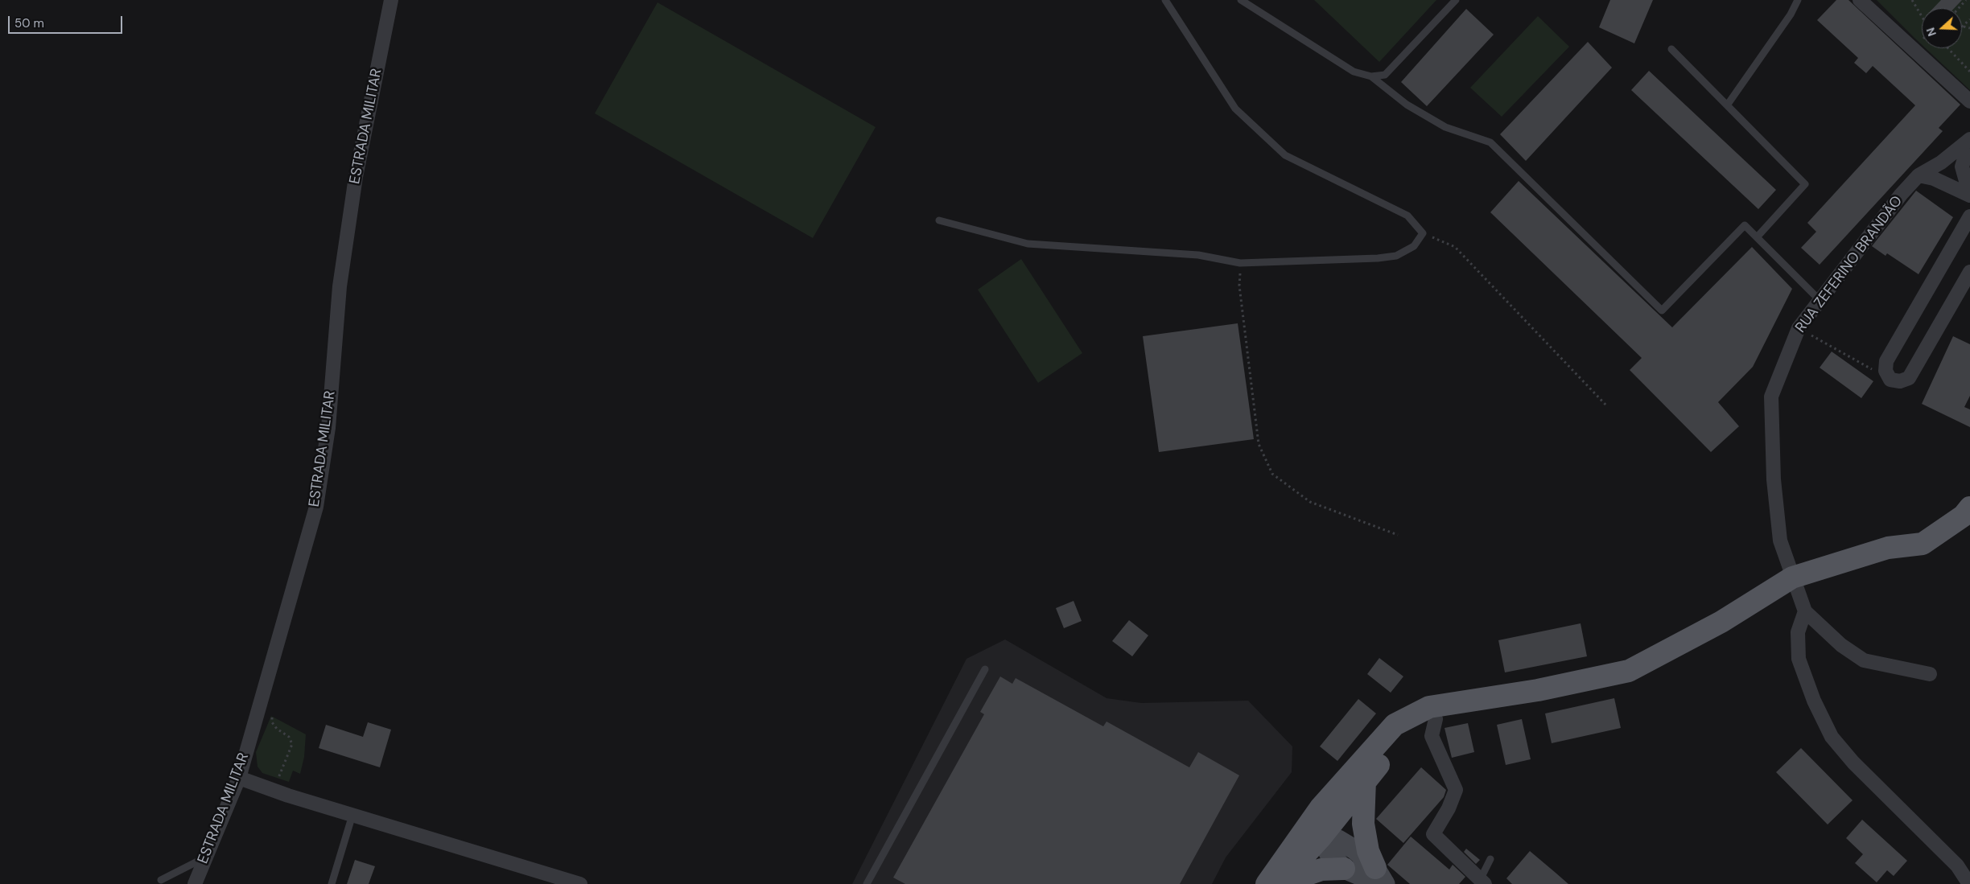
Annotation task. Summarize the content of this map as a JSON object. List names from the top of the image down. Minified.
{"streets":{"street":["ESTRADA MILITAR","RUA ZEFERINO BRANDÃO"]},"scale_bar":"50 m","north":"left"}
